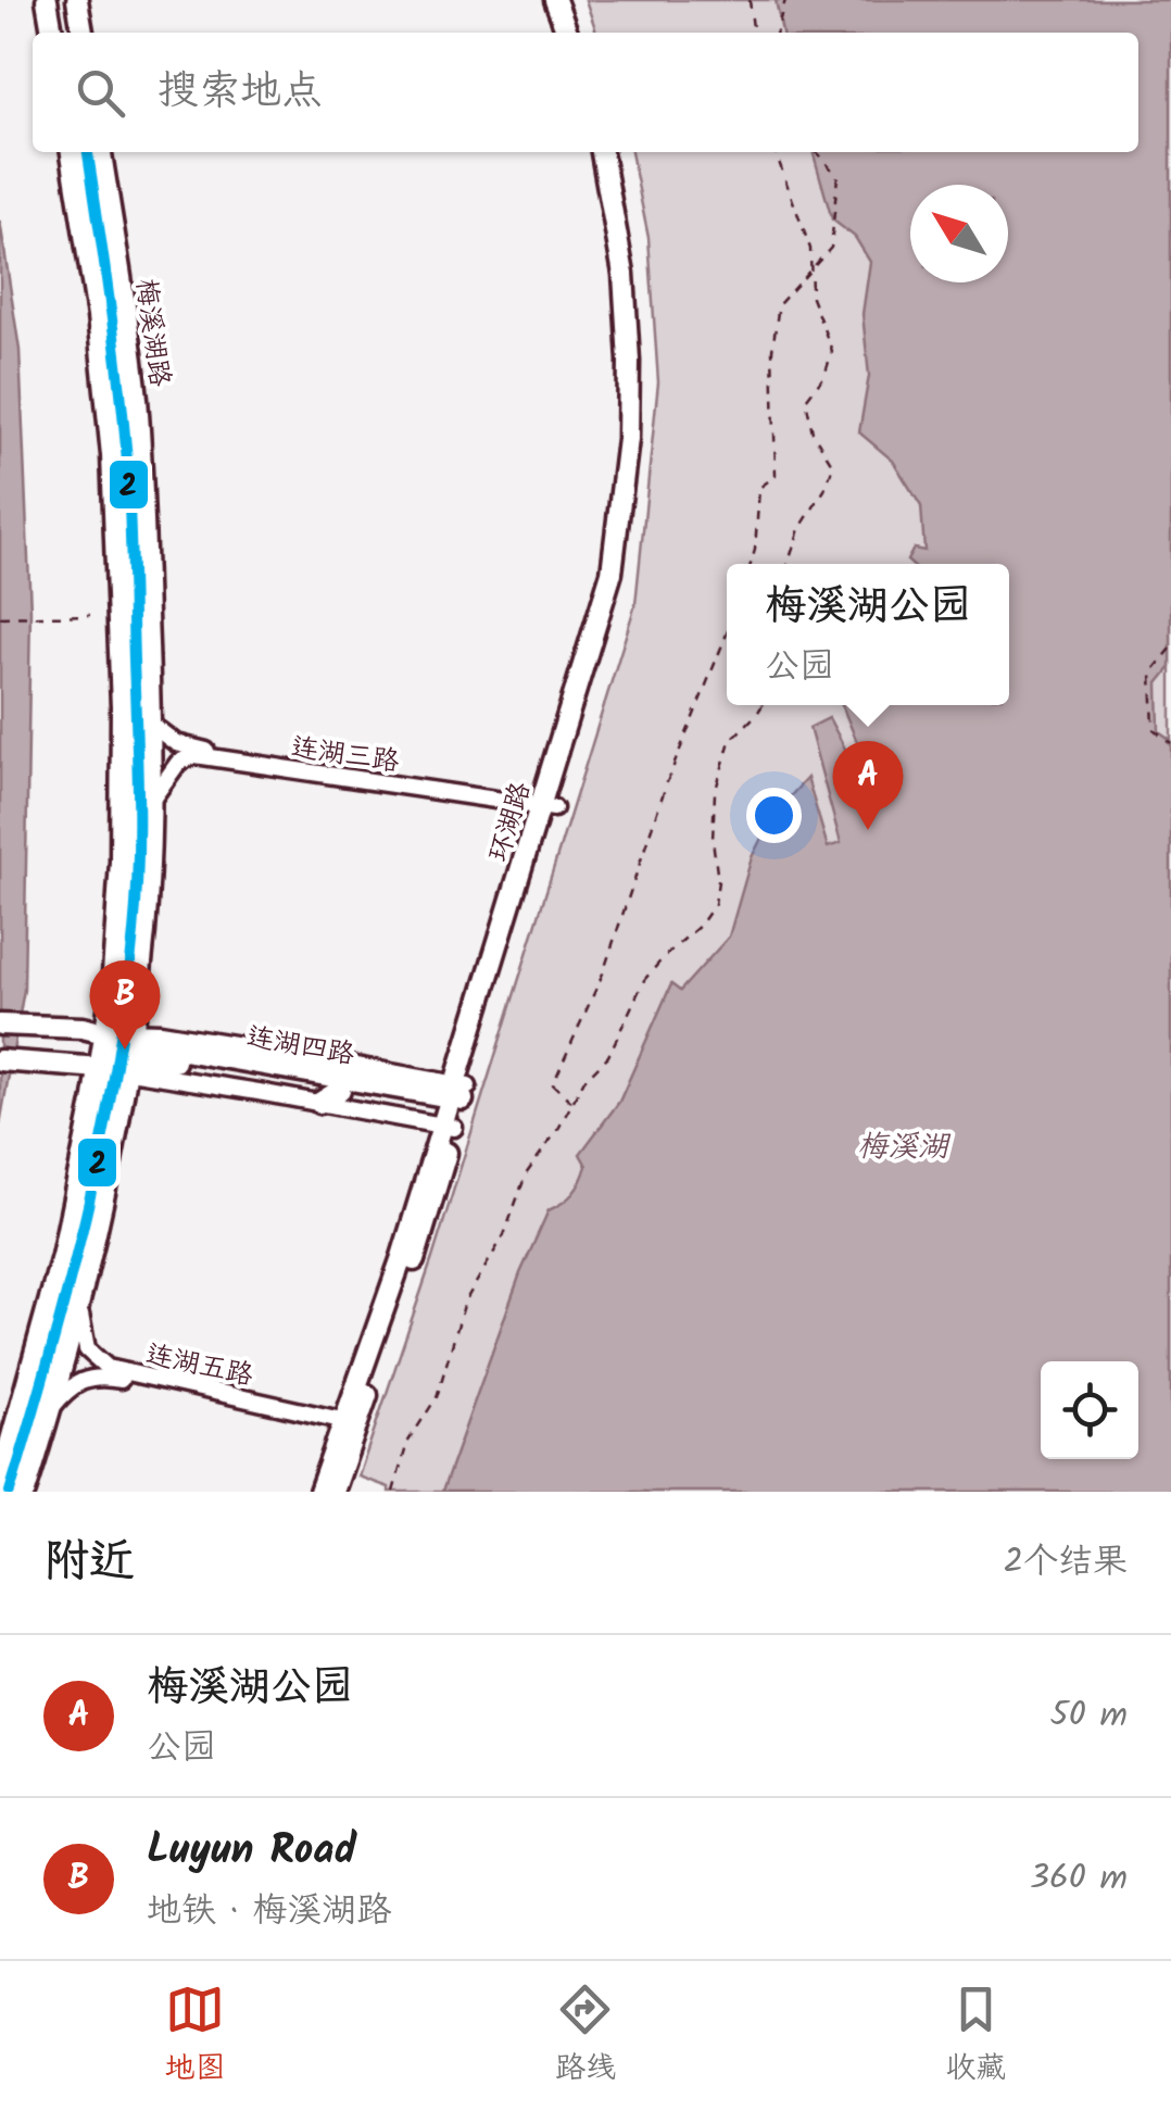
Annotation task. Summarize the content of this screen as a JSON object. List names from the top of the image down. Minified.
{"streets":{"main road":["梅溪湖路","环湖路","连湖四路"],"street":["连湖三路","连湖五路"]},"crossings":[["梅溪湖路","连湖三路"],["梅溪湖路","连湖四路"],["梅溪湖路","连湖五路"],["连湖三路","环湖路"],["环湖路","连湖四路"],["环湖路","连湖五路"]],"water":["梅溪湖"],"lines":["transit line 2"],"north":"top left","page":{"search":"搜索地点","popup":["梅溪湖公园","公园"],"pins":["A","B"],"heading":["附近","2个结果"],"list":[{"mark":"A","name":"梅溪湖公园","note":"公园","value":"50 m"},{"mark":"B","name":"Luyun Road","note":"地铁 · 梅溪湖路","value":"360 m"}],"nav":["地图","路线","收藏"]}}
